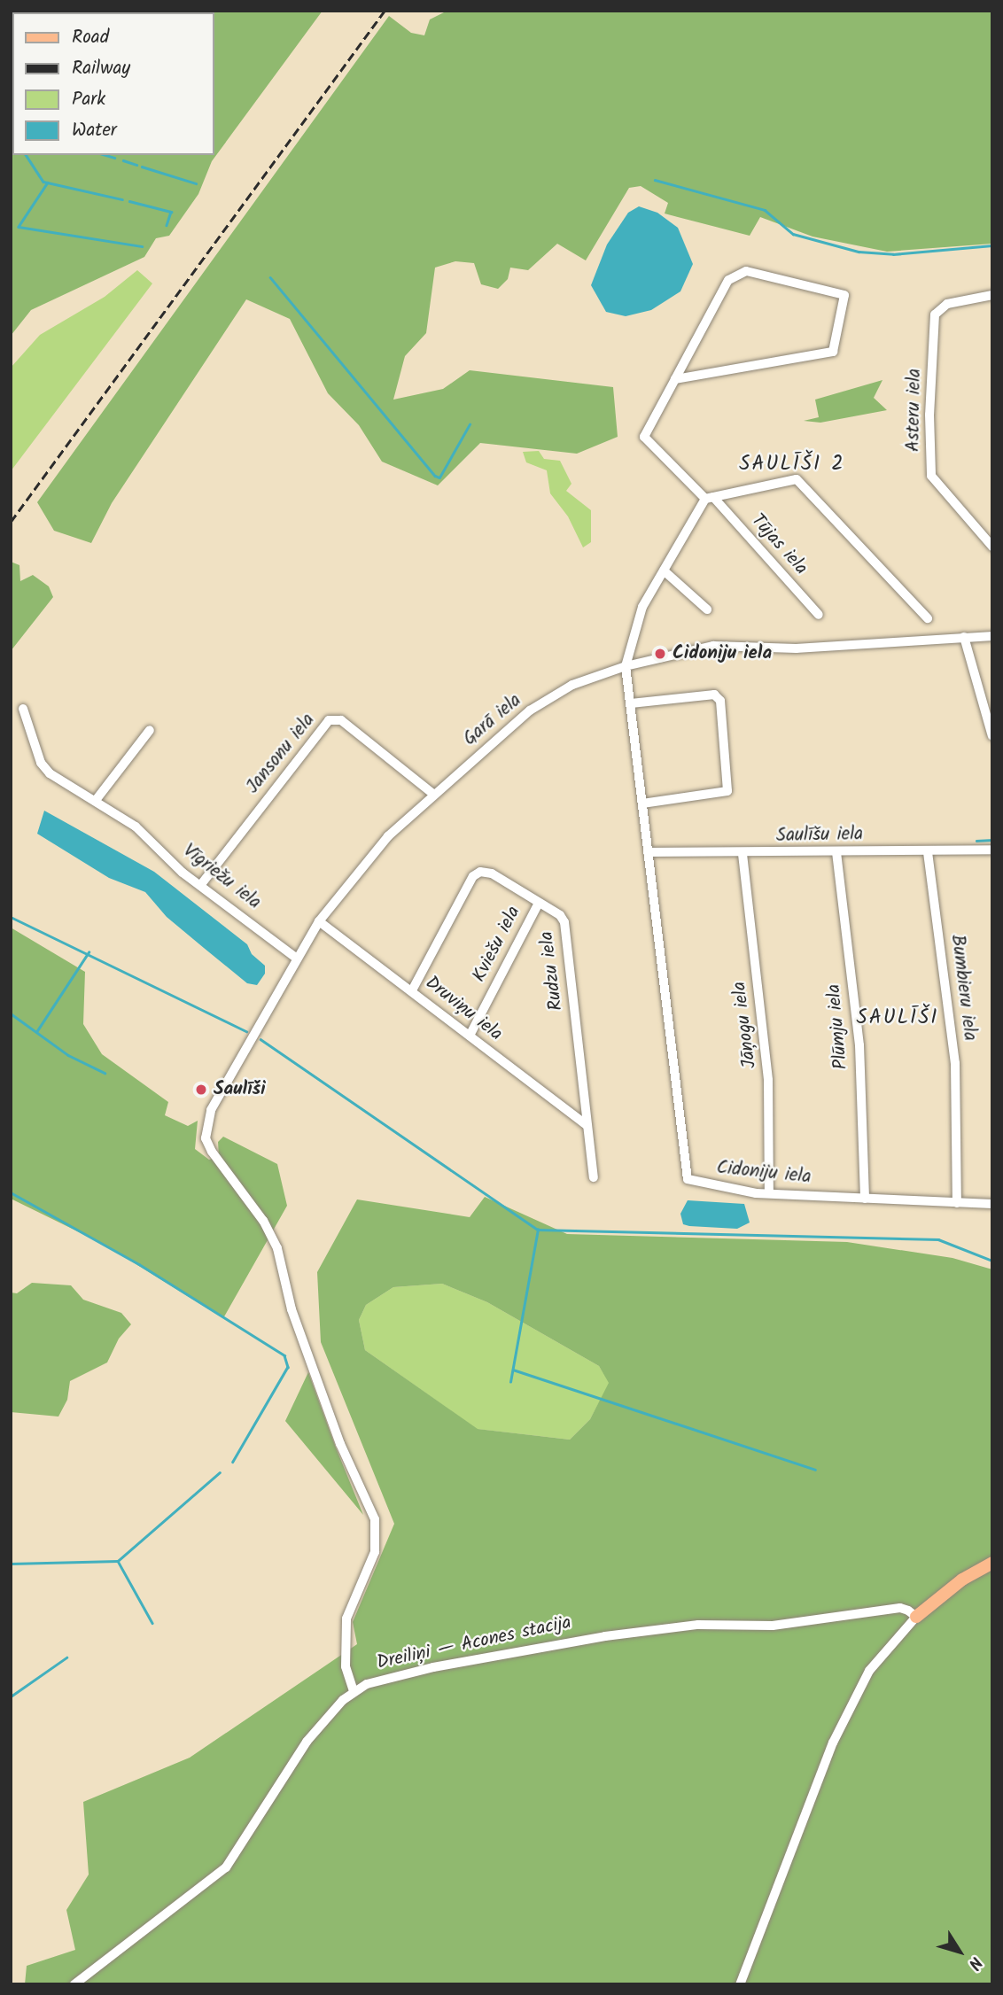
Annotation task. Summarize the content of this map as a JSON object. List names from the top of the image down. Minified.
{"streets":{"street":["Asteru iela","Tūjas iela","Garā iela","Jansonu iela","Saulīšu iela","Vīgriežu iela","Kviešu iela","Rudzu iela","Bumbieru iela","Druviņu iela","Jāņogu iela","Plūmju iela","Cidoniju iela","Dreiliņi — Acones stacija"]},"crossings":[["Tūjas iela","Cidoniju iela"],["Garā iela","Jansonu iela"],["Garā iela","Vīgriežu iela"],["Garā iela","Druviņu iela"],["Garā iela","Cidoniju iela"],["Garā iela","Dreiliņi — Acones stacija"],["Jansonu iela","Vīgriežu iela"],["Saulīšu iela","Bumbieru iela"],["Saulīšu iela","Jāņogu iela"],["Saulīšu iela","Plūmju iela"],["Saulīšu iela","Cidoniju iela"],["Kviešu iela","Rudzu iela"],["Kviešu iela","Druviņu iela"],["Rudzu iela","Druviņu iela"],["Bumbieru iela","Cidoniju iela"],["Jāņogu iela","Cidoniju iela"],["Plūmju iela","Cidoniju iela"]],"districts":["SAULĪŠI 2","SAULĪŠI"],"places":["Cidoniju iela","Saulīši"],"legend":["Road","Railway","Park","Water"],"north":"bottom right"}
